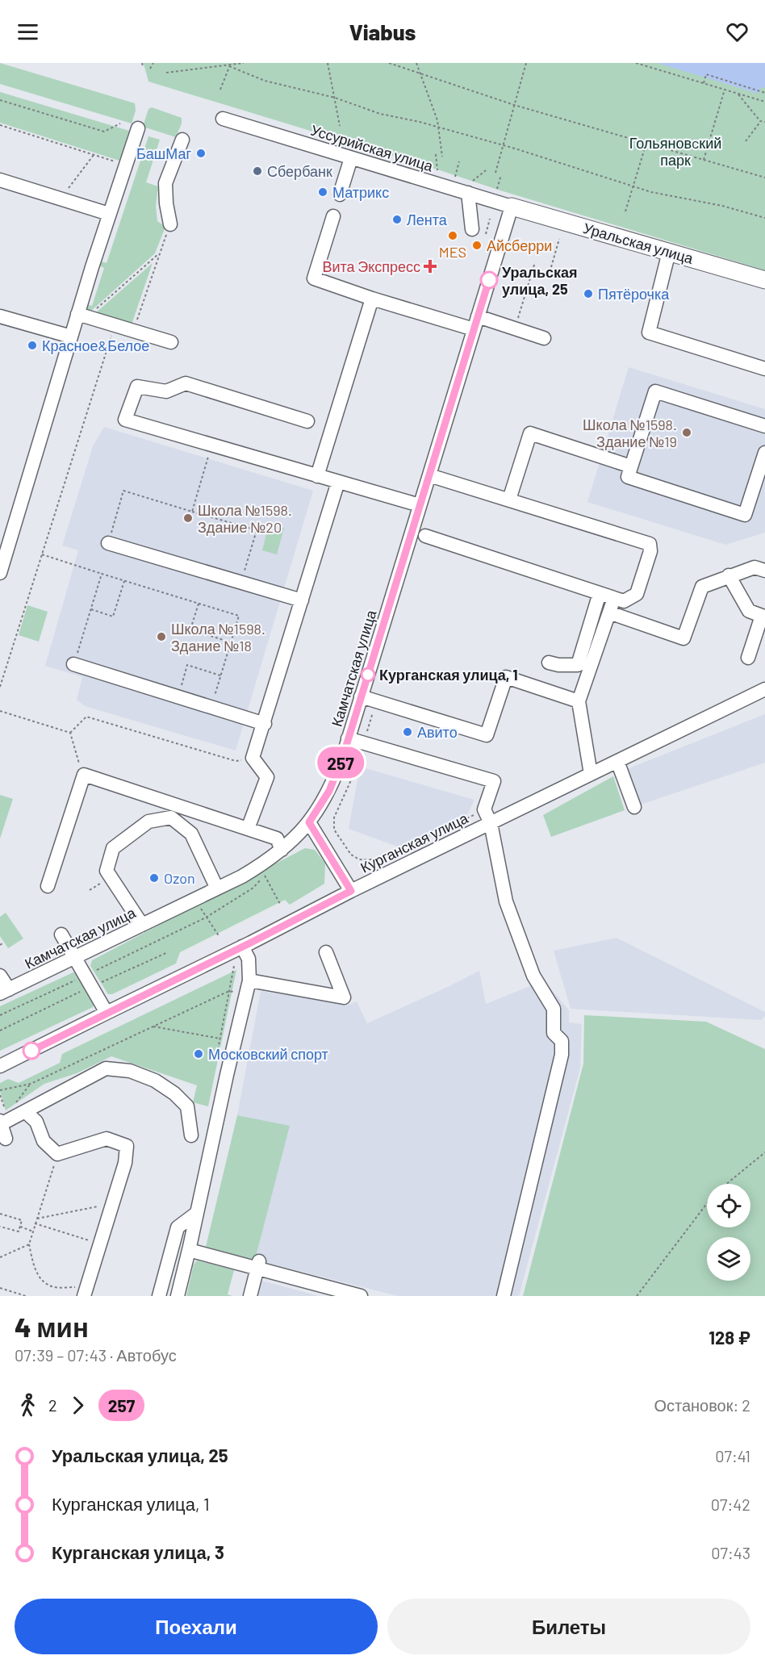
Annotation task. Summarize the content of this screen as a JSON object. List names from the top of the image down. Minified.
{"streets":{"main road":["Уральская улица"],"street":["Уссурийская улица","Камчатская улица","Курганская улица"]},"crossings":[["Уссурийская улица","Уральская улица"],["Уссурийская улица","Камчатская улица"],["Уральская улица","Камчатская улица"]],"parks":["Гольяновcкий парк"],"places":{"other":["БашМаг","Сбербанк","Матрикс","Лента","MES","Айсберри","Уральская улица, 25","Пятёрочка","Красное&Белое","Школа №1598. Здание №19","Школа №1598. Здание №20","Школа №1598. Здание №18","Курганская улица, 1","Авито","Ozon","Московский спорт"],"health":["Вита Экспресс"]},"lines":["bus line 257"],"page":{"header":"Viabus","on_map":"257","heading":["4 мин","07:39 – 07:43 · Автобус","128 ₽"],"legs":["2","257","Остановок: 2"],"list":[{"name":"Уральская улица, 25","value":"07:41"},{"name":"Курганская улица, 1","value":"07:42"},{"name":"Курганская улица, 3","value":"07:43"}],"buttons":["Поехали","Билеты"]}}
